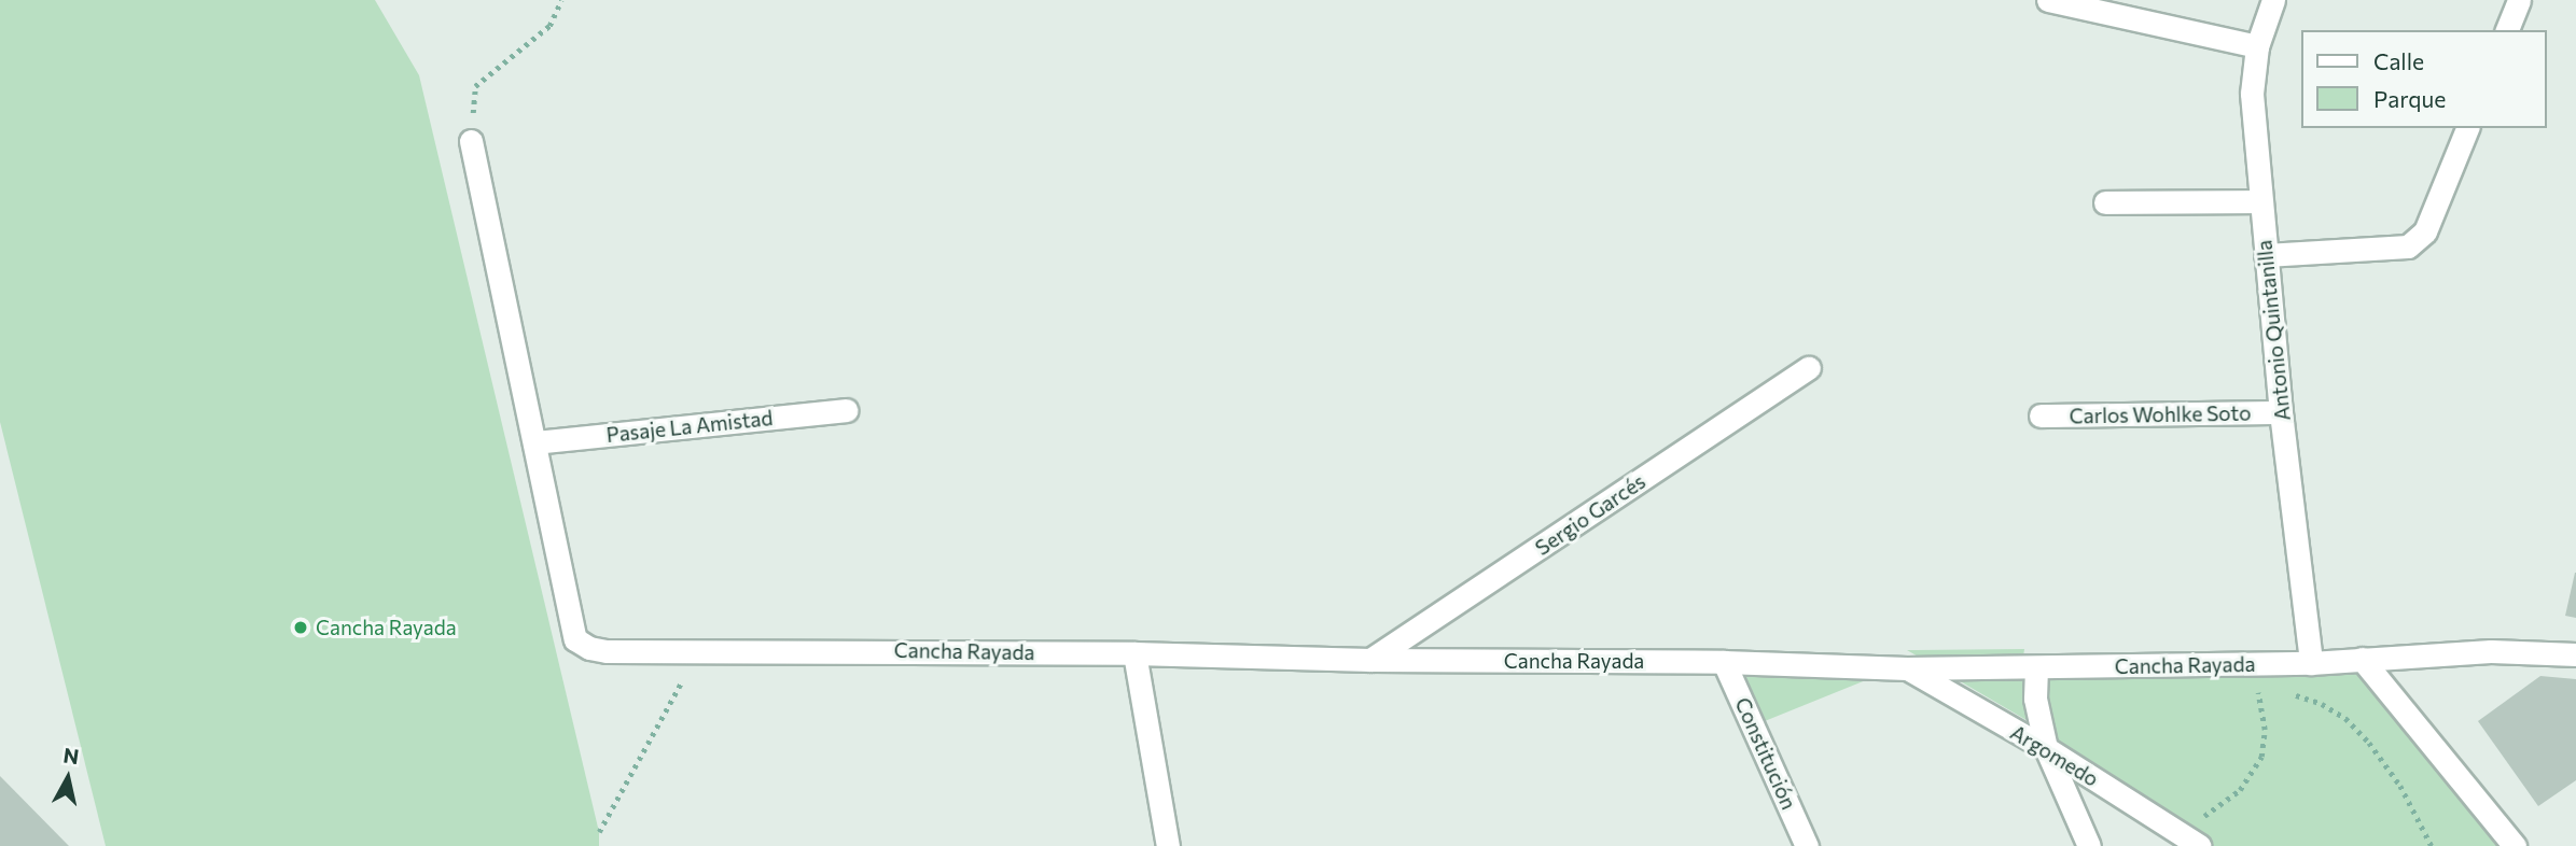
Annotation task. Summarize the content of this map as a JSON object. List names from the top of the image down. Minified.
{"streets":{"street":["Antonio Quintanilla","Carlos Wohlke Soto","Pasaje La Amistad","Sergio Garcés","Cancha Rayada","Constitución","Argomedo"]},"crossings":[["Antonio Quintanilla","Carlos Wohlke Soto"],["Antonio Quintanilla","Cancha Rayada"],["Pasaje La Amistad","Cancha Rayada"],["Sergio Garcés","Cancha Rayada"],["Cancha Rayada","Constitución"],["Cancha Rayada","Argomedo"]],"places":["Cancha Rayada"],"legend":["Calle","Parque"],"north":"top"}
